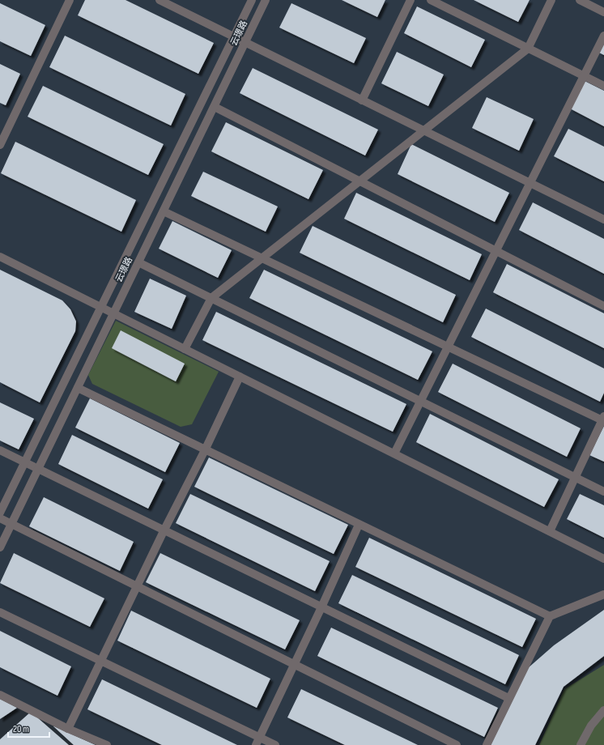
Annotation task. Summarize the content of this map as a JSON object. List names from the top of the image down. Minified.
{"streets":{"street":["云璟路"]},"scale_bar":"20 m"}
